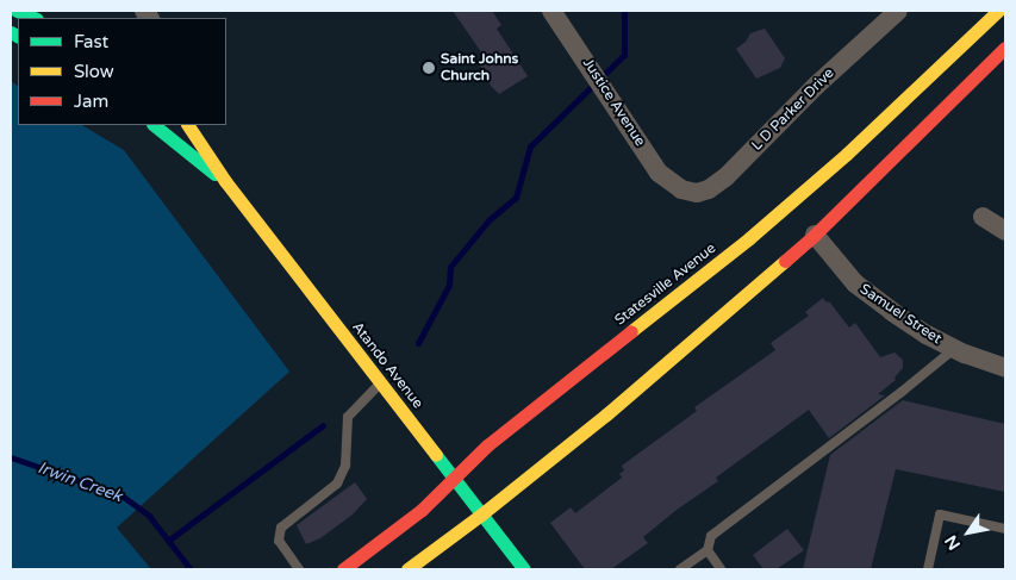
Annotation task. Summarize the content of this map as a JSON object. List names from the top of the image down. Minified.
{"streets":{"main road":["Statesville Avenue","Atando Avenue"],"street":["Justice Avenue","L D Parker Drive","Samuel Street"]},"crossings":[["Justice Avenue","L D Parker Drive"],["Statesville Avenue","Atando Avenue"]],"water":["Irwin Creek"],"places":["Saint Johns Church"],"legend":["Fast","Slow","Jam"],"north":"bottom left"}
